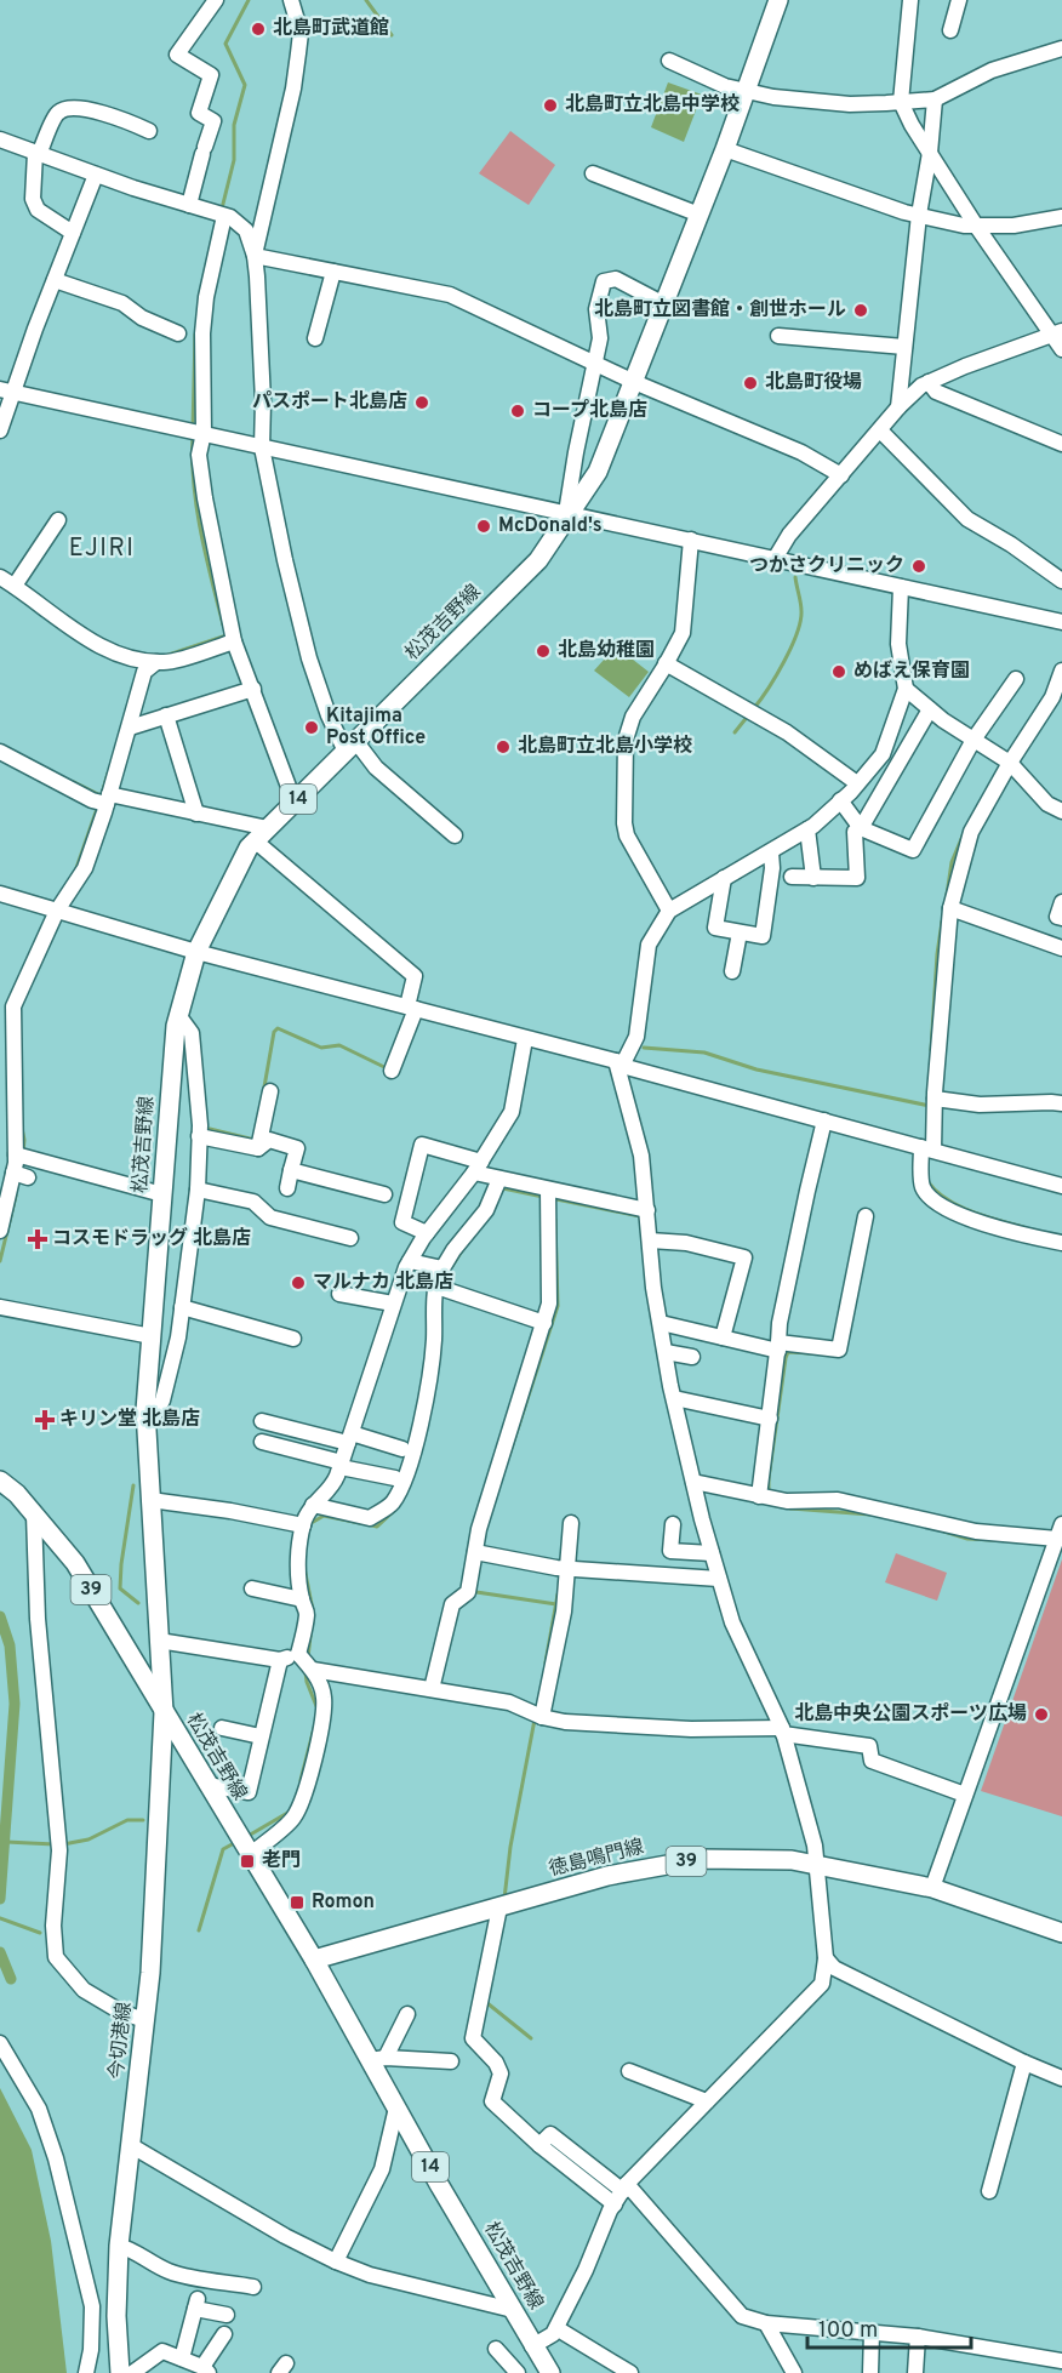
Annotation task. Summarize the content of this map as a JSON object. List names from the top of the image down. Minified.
{"streets":{"main road":["松茂吉野線","14","39","徳島鳴門線","今切港線"]},"crossings":[["松茂吉野線","39"],["松茂吉野線","徳島鳴門線"],["松茂吉野線","今切港線"],["39","今切港線"]],"districts":["EJIRI"],"places":{"other":["北島町武道館","北島町立北島中学校","北島町立図書館・創世ホール","北島町役場","パスポート北島店","コープ北島店","McDonald's","つかさクリニック","北島幼稚園","めばえ保育園","Kitajima Post Office","北島町立北島小学校","マルナカ 北島店","北島中央公園スポーツ広場"],"health":["コスモドラッグ 北島店","キリン堂 北島店"],"transit":["老門","Romon"]},"scale_bar":"100 m"}
